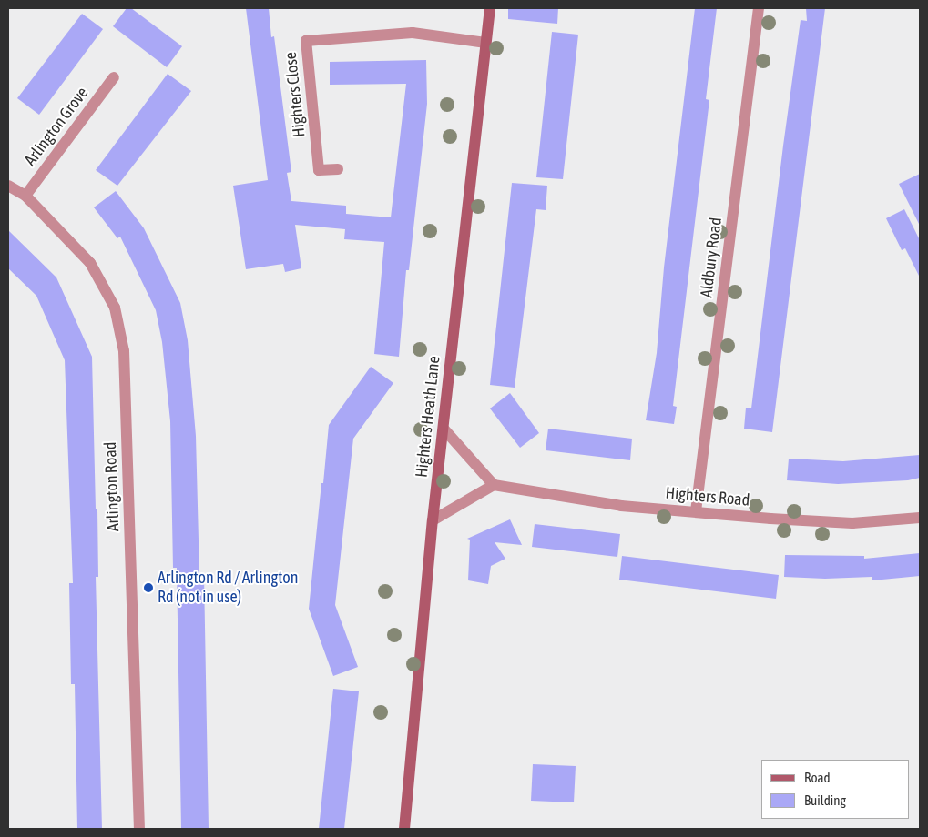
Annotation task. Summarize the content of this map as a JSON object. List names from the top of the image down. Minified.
{"streets":{"street":["Highters Close","Arlington Grove","Aldbury Road","Highters Heath Lane","Arlington Road","Highters Road"]},"crossings":[["Highters Close","Highters Heath Lane"],["Arlington Grove","Arlington Road"],["Aldbury Road","Highters Road"]],"places":["Arlington Rd / Arlington Rd (not in use)"],"legend":["Road","Building"]}
